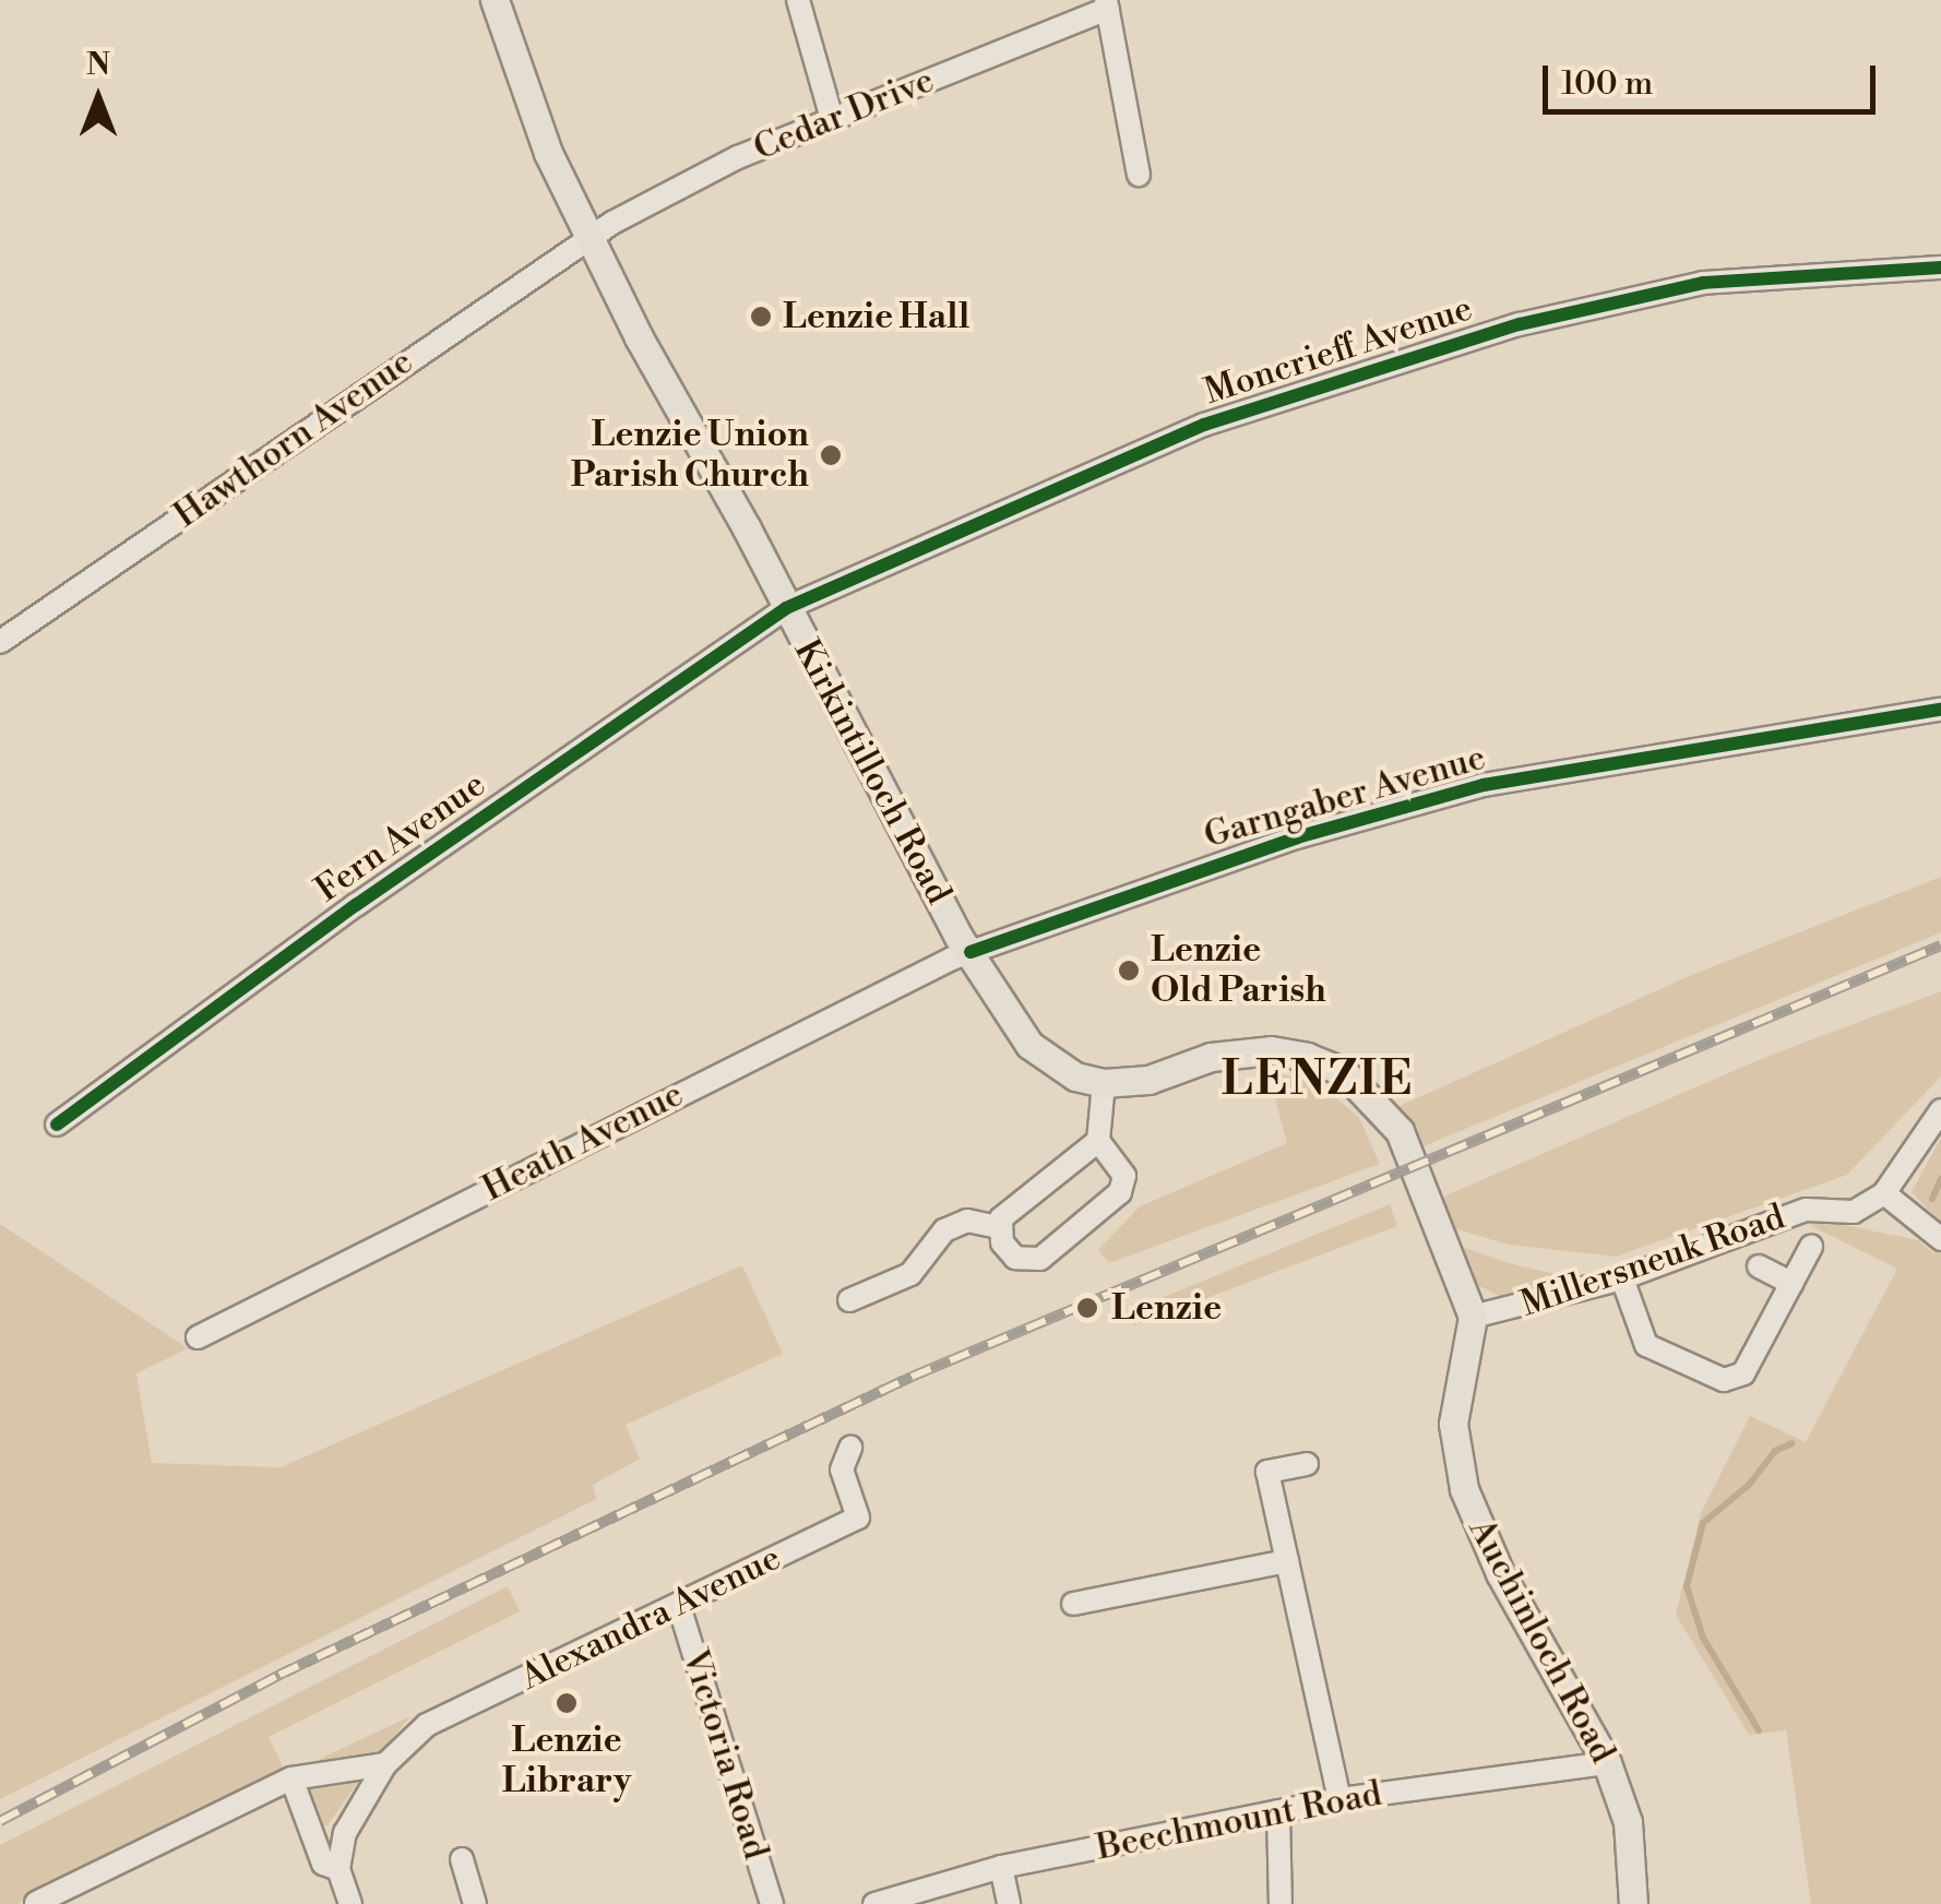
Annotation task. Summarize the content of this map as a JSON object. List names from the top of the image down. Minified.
{"streets":{"main road":["Kirkintilloch Road","Auchinloch Road"],"street":["Cedar Drive","Moncrieff Avenue","Hawthorn Avenue","Garngaber Avenue","Fern Avenue","Heath Avenue","Millersneuk Road","Alexandra Avenue","Victoria Road","Beechmount Road"]},"crossings":[["Cedar Drive","Hawthorn Avenue"],["Cedar Drive","Kirkintilloch Road"],["Moncrieff Avenue","Kirkintilloch Road"],["Moncrieff Avenue","Fern Avenue"],["Hawthorn Avenue","Kirkintilloch Road"],["Kirkintilloch Road","Garngaber Avenue"],["Kirkintilloch Road","Fern Avenue"],["Kirkintilloch Road","Heath Avenue"],["Kirkintilloch Road","Millersneuk Road"],["Kirkintilloch Road","Auchinloch Road"],["Garngaber Avenue","Heath Avenue"],["Millersneuk Road","Auchinloch Road"],["Alexandra Avenue","Victoria Road"],["Auchinloch Road","Beechmount Road"]],"districts":["LENZIE"],"places":["Lenzie Hall","Lenzie Union Parish Church","Lenzie Old Parish","Lenzie","Lenzie Library"],"scale_bar":"100 m","north":"top"}
